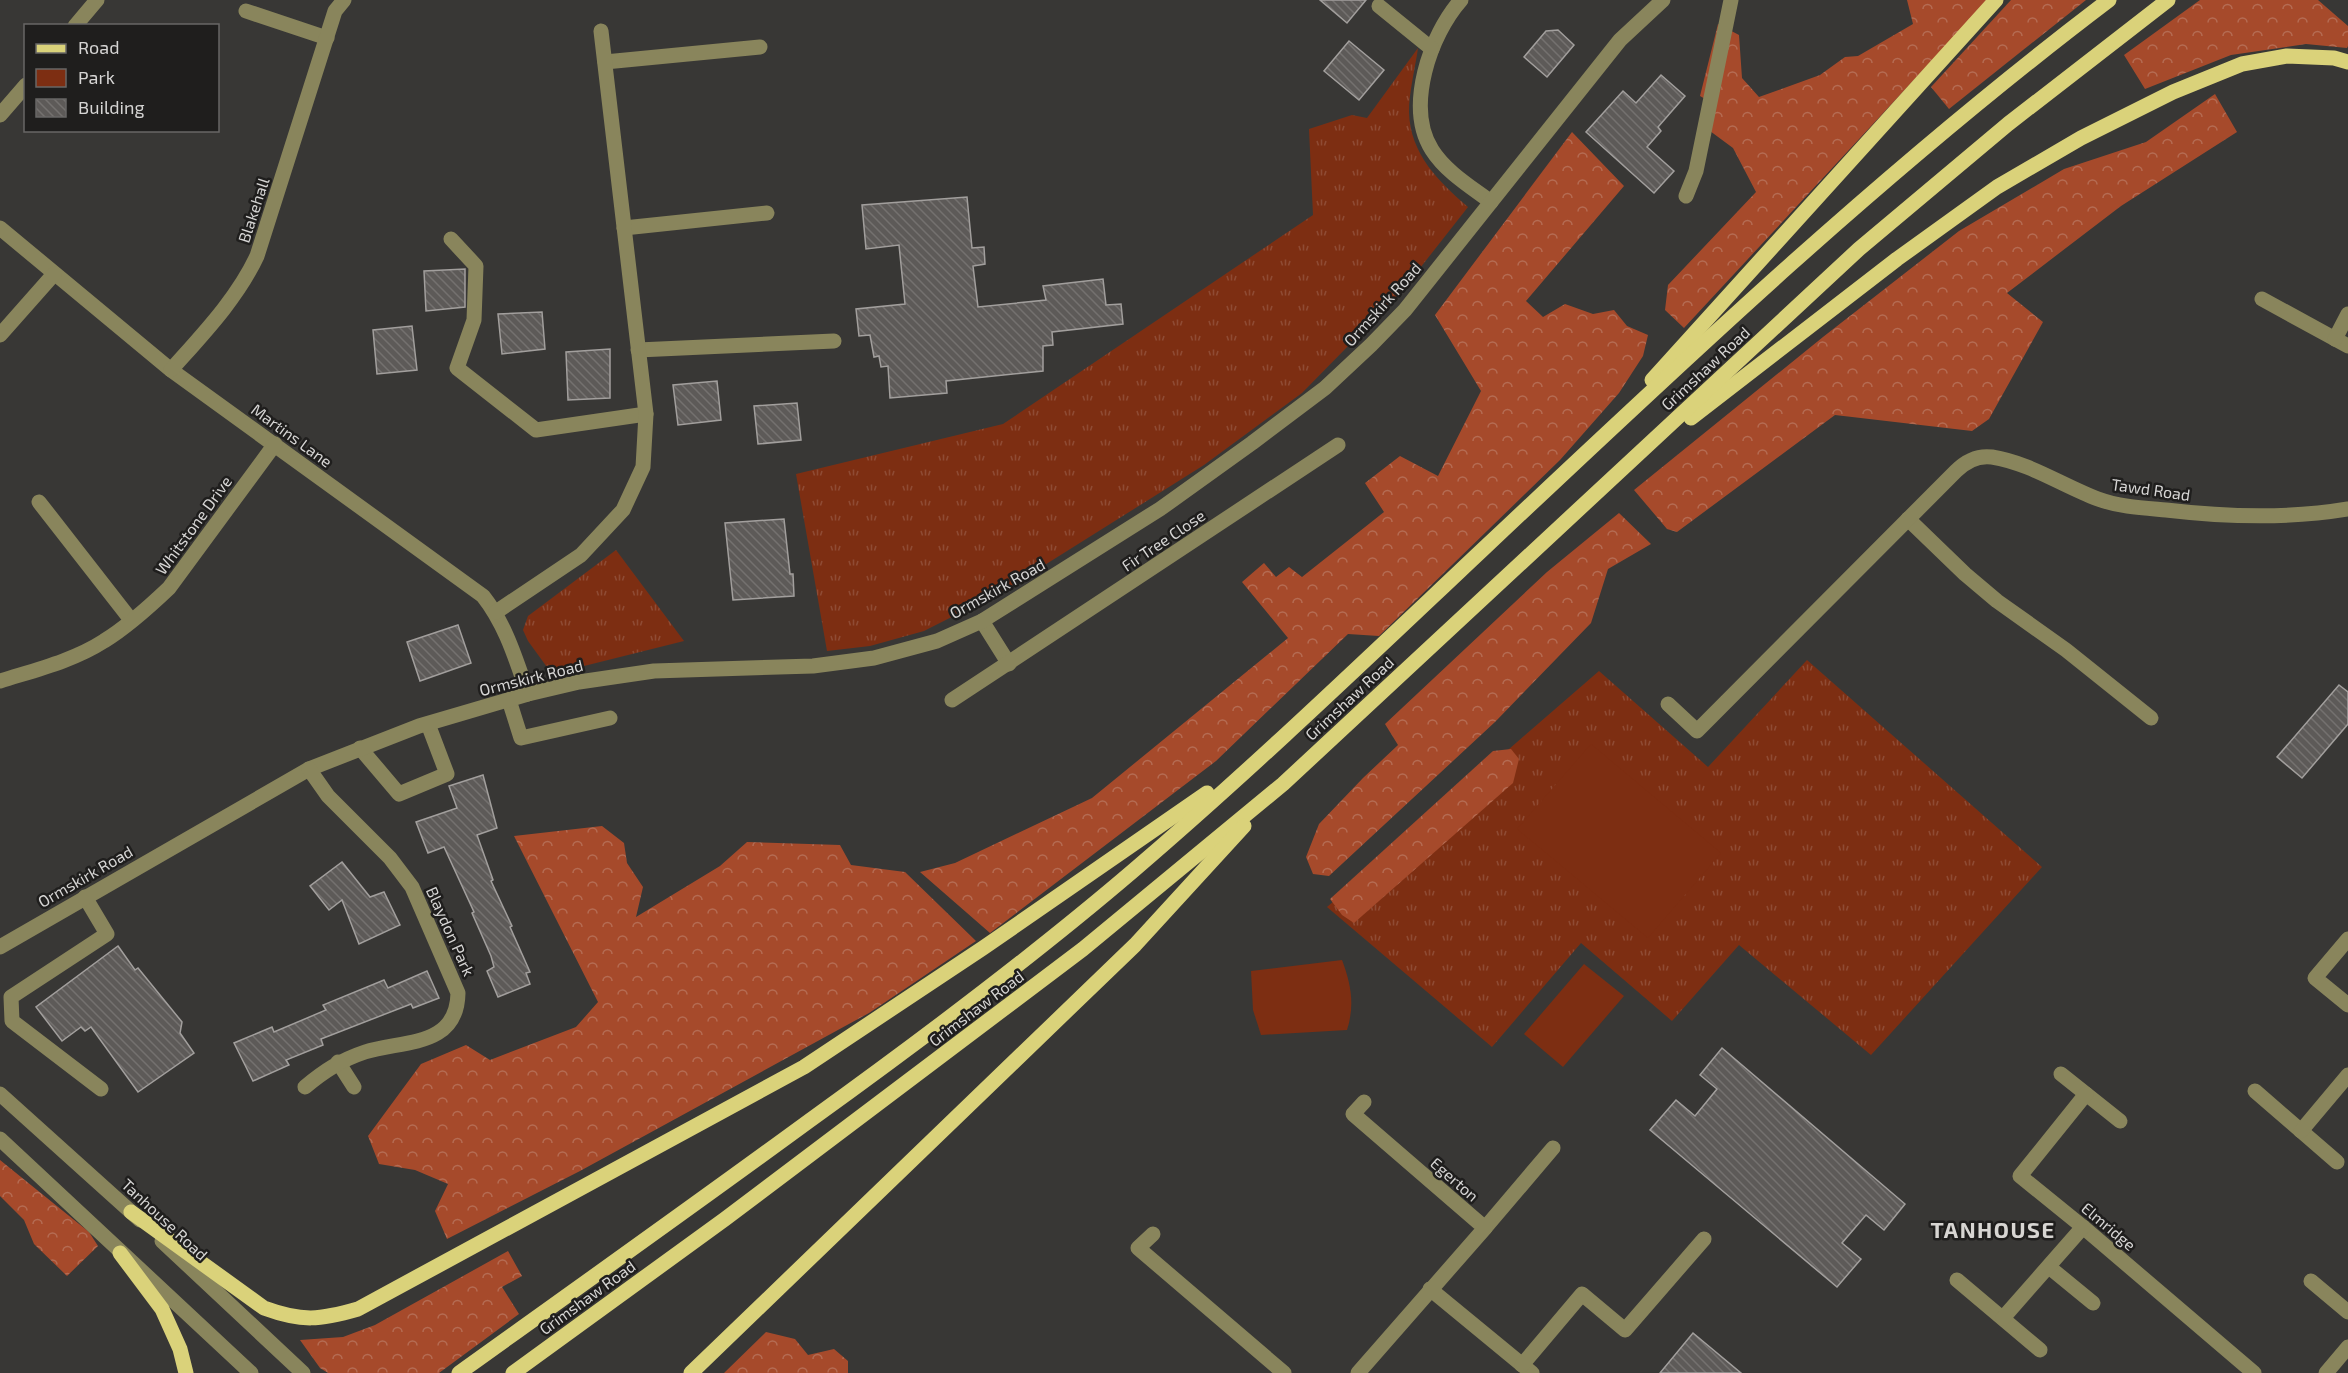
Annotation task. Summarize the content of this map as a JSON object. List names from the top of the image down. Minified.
{"streets":{"main road":["Grimshaw Road"],"street":["Blakehall","Ormskirk Road","Martins Lane","Tawd Road","Whitstone Drive","Fir Tree Close","Blaydon Park","Egerton","Tanhouse Road","Elmridge"]},"crossings":[["Blakehall","Martins Lane"],["Ormskirk Road","Martins Lane"],["Ormskirk Road","Blaydon Park"],["Martins Lane","Whitstone Drive"]],"districts":["TANHOUSE"],"legend":["Road","Park","Building"]}
